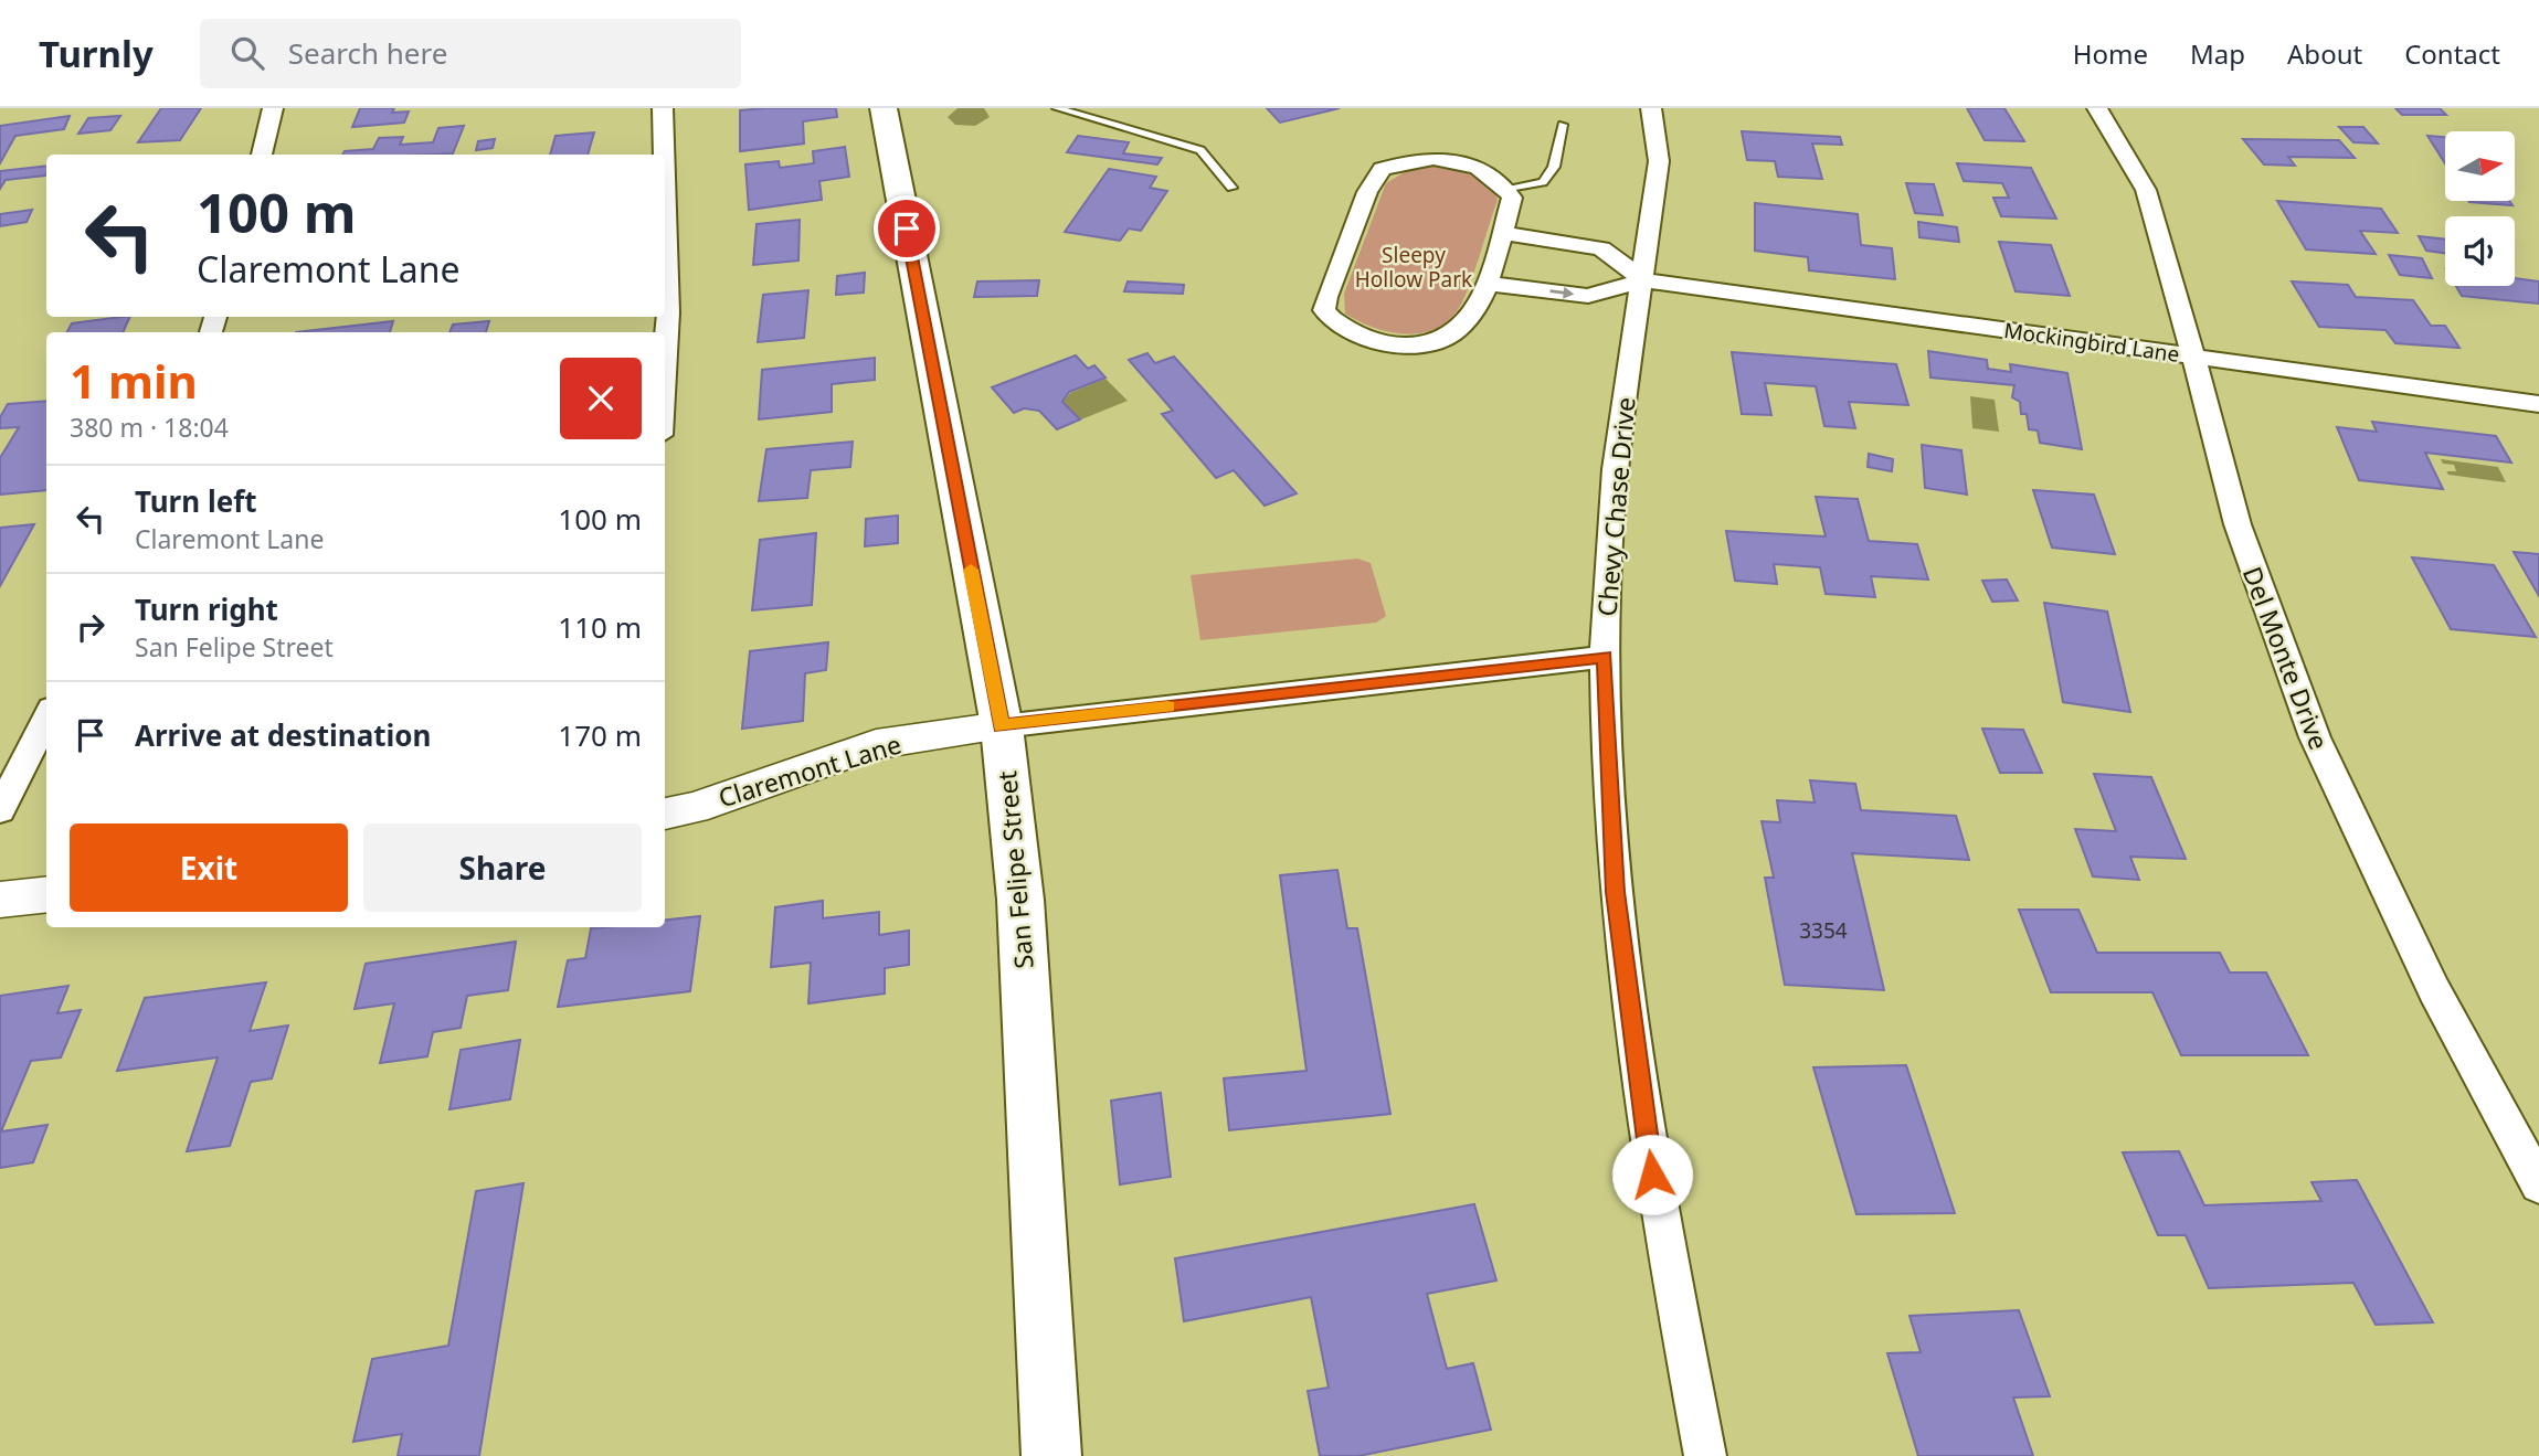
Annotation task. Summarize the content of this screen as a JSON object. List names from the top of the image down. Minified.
{"streets":{"main road":["San Felipe Street"],"street":["Mockingbird Lane","Chevy Chase Drive","Del Monte Drive","Claremont Lane"]},"crossings":[["Mockingbird Lane","Chevy Chase Drive"],["Mockingbird Lane","Del Monte Drive"],["Chevy Chase Drive","Claremont Lane"],["Claremont Lane","San Felipe Street"]],"parks":["Sleepy Hollow Park"],"house_numbers":["3354"],"north":"right","page":{"header":"Turnly","search":"Search here","nav":["Home","Map","About","Contact"],"turn":["100 m","Claremont Lane"],"heading":["1 min","380 m · 18:04"],"list":[{"name":"Turn left","note":"Claremont Lane","value":"100 m"},{"name":"Turn right","note":"San Felipe Street","value":"110 m"},{"name":"Arrive at destination","value":"170 m"}],"buttons":["Exit","Share"]}}
